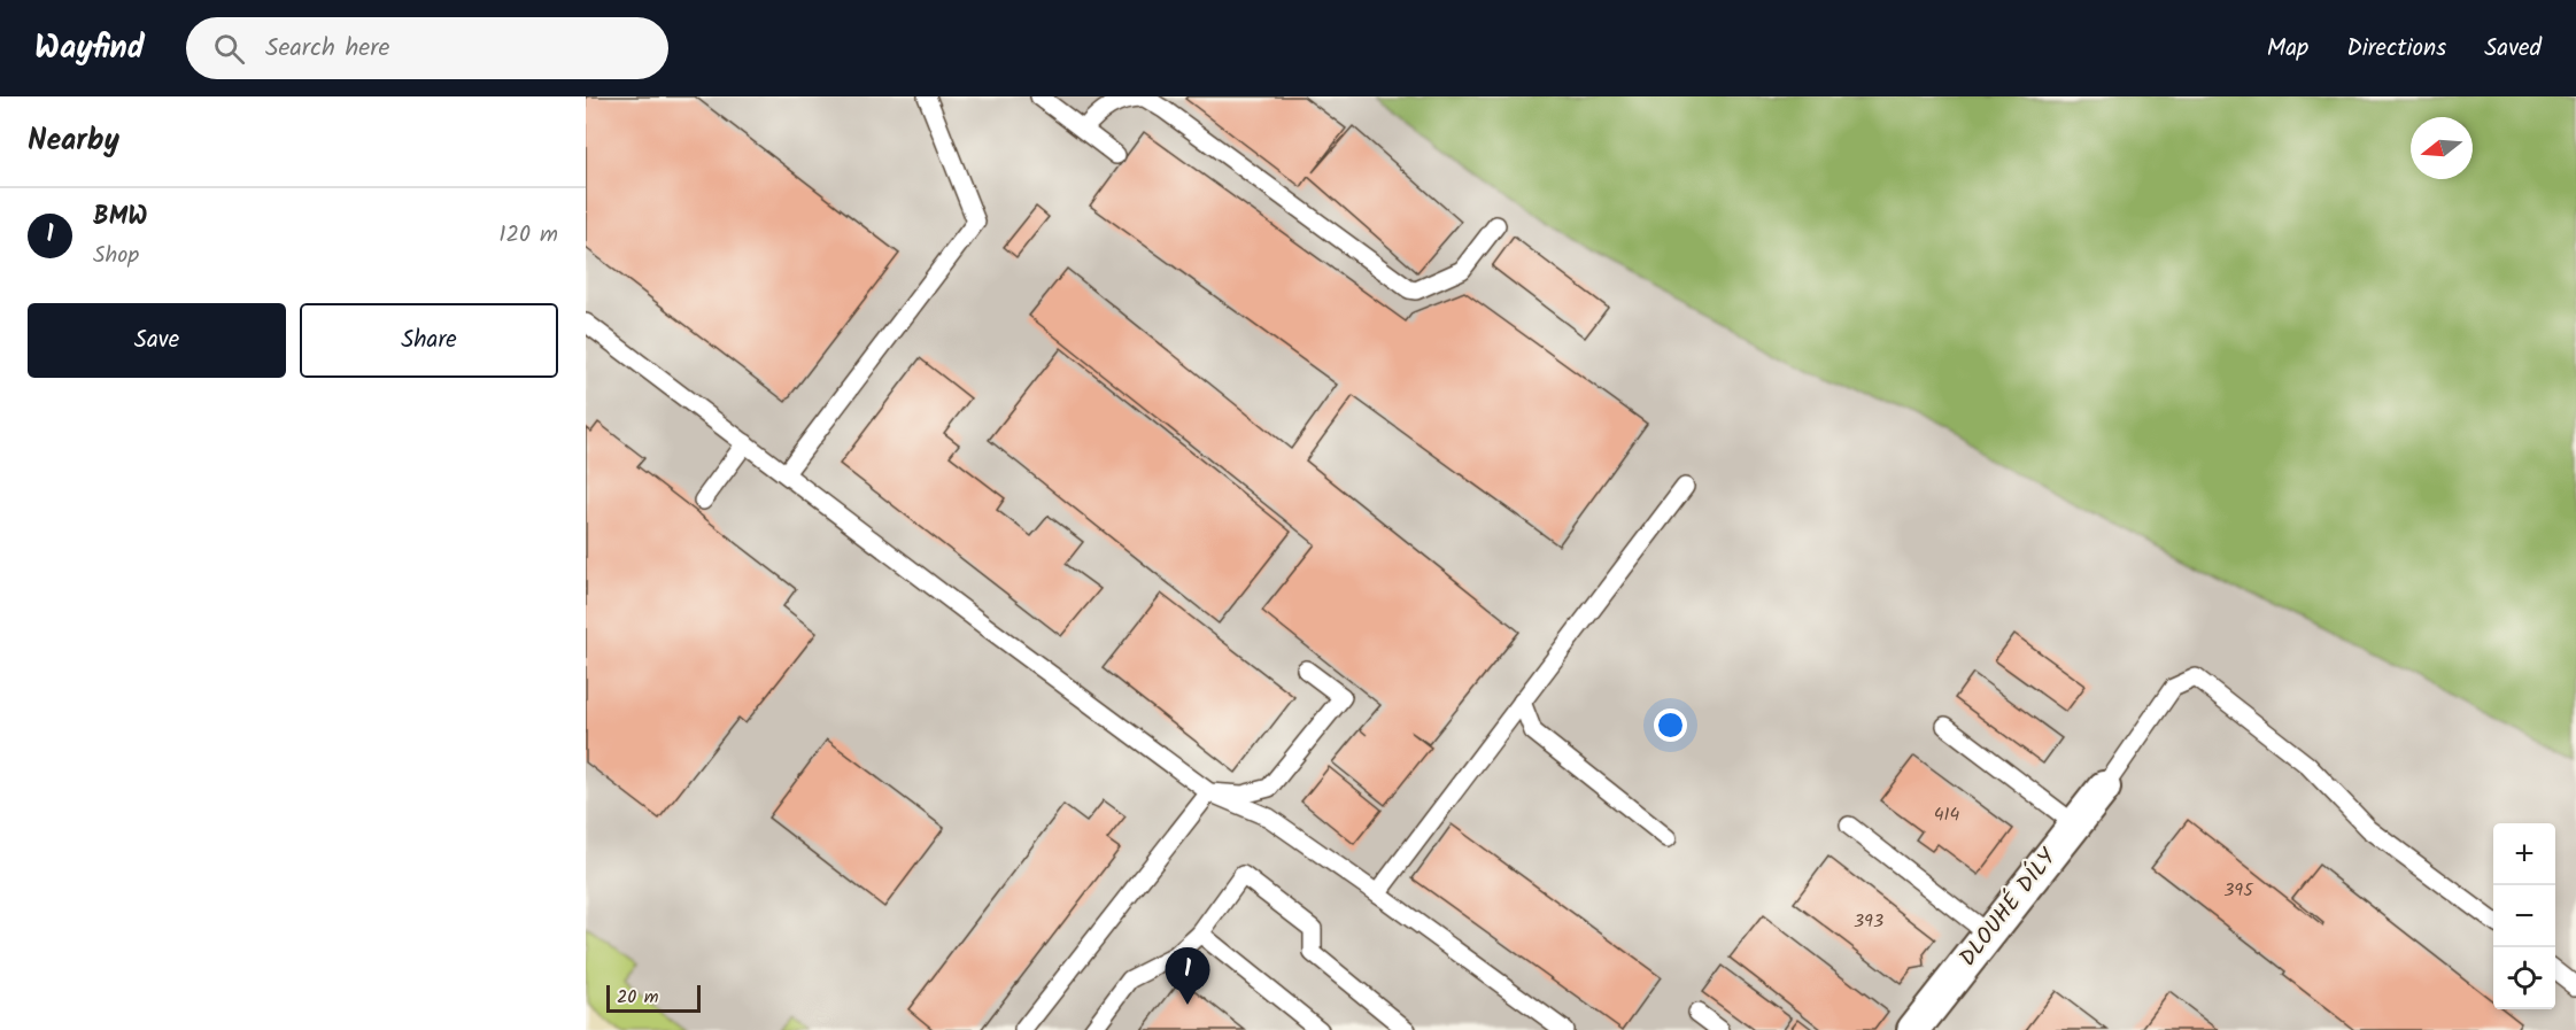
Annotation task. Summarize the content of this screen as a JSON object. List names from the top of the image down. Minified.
{"streets":{"street":["DLOUHÉ DÍLY"]},"house_numbers":["414","395","393"],"scale_bar":"20 m","north":"left","page":{"header":"Wayfind","search":"Search here","nav":["Map","Directions","Saved"],"heading":"Nearby","list":[{"mark":"1","name":"BMW","note":"Shop","value":"120 m"}],"buttons":["Save","Share"],"map_buttons":["+","−"],"pins":"1","scale":"20 m"}}
